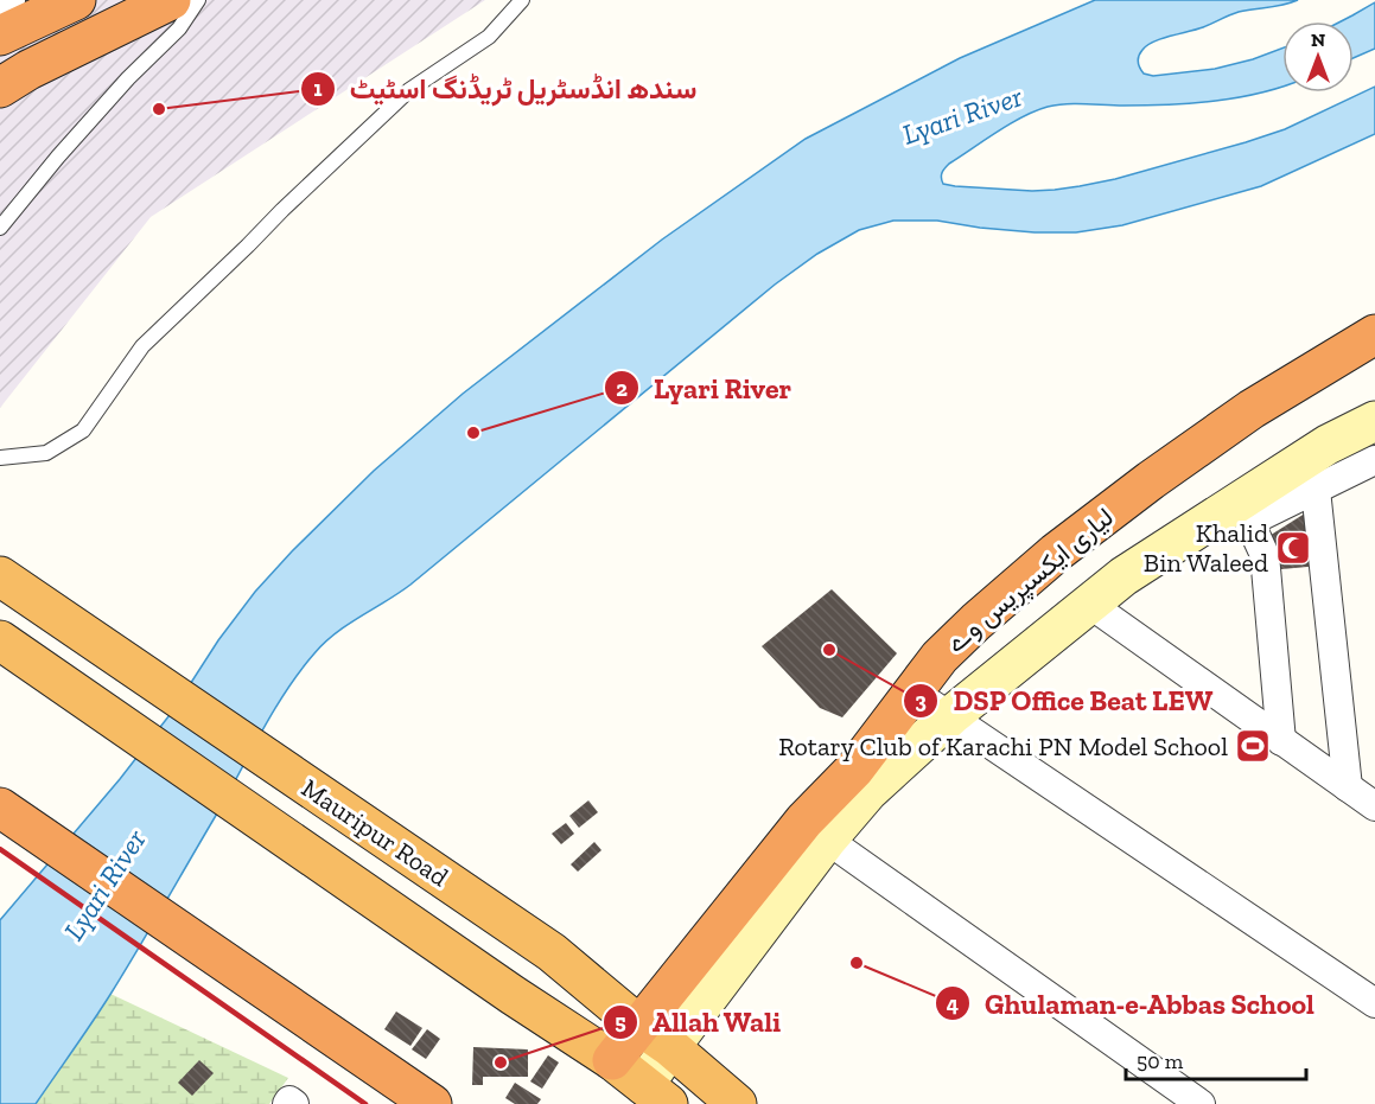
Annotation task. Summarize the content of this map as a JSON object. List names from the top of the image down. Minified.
{"streets":{"highway":["لیاری ایکسپریس وے","Mauripur Road"]},"crossings":[["لیاری ایکسپریس وے","Mauripur Road"]],"water":["Lyari River"],"places":{"other":["سندھ انڈسٹریل ٹریڈنگ اسٹیٹ","Lyari River","DSP Office Beat LEW","Ghulaman-e-Abbas School","Allah Wali"],"mosque":["Khalid Bin Waleed"],"sports":["Rotary Club of Karachi PN Model School"]},"scale_bar":"50 m","north":"top"}
